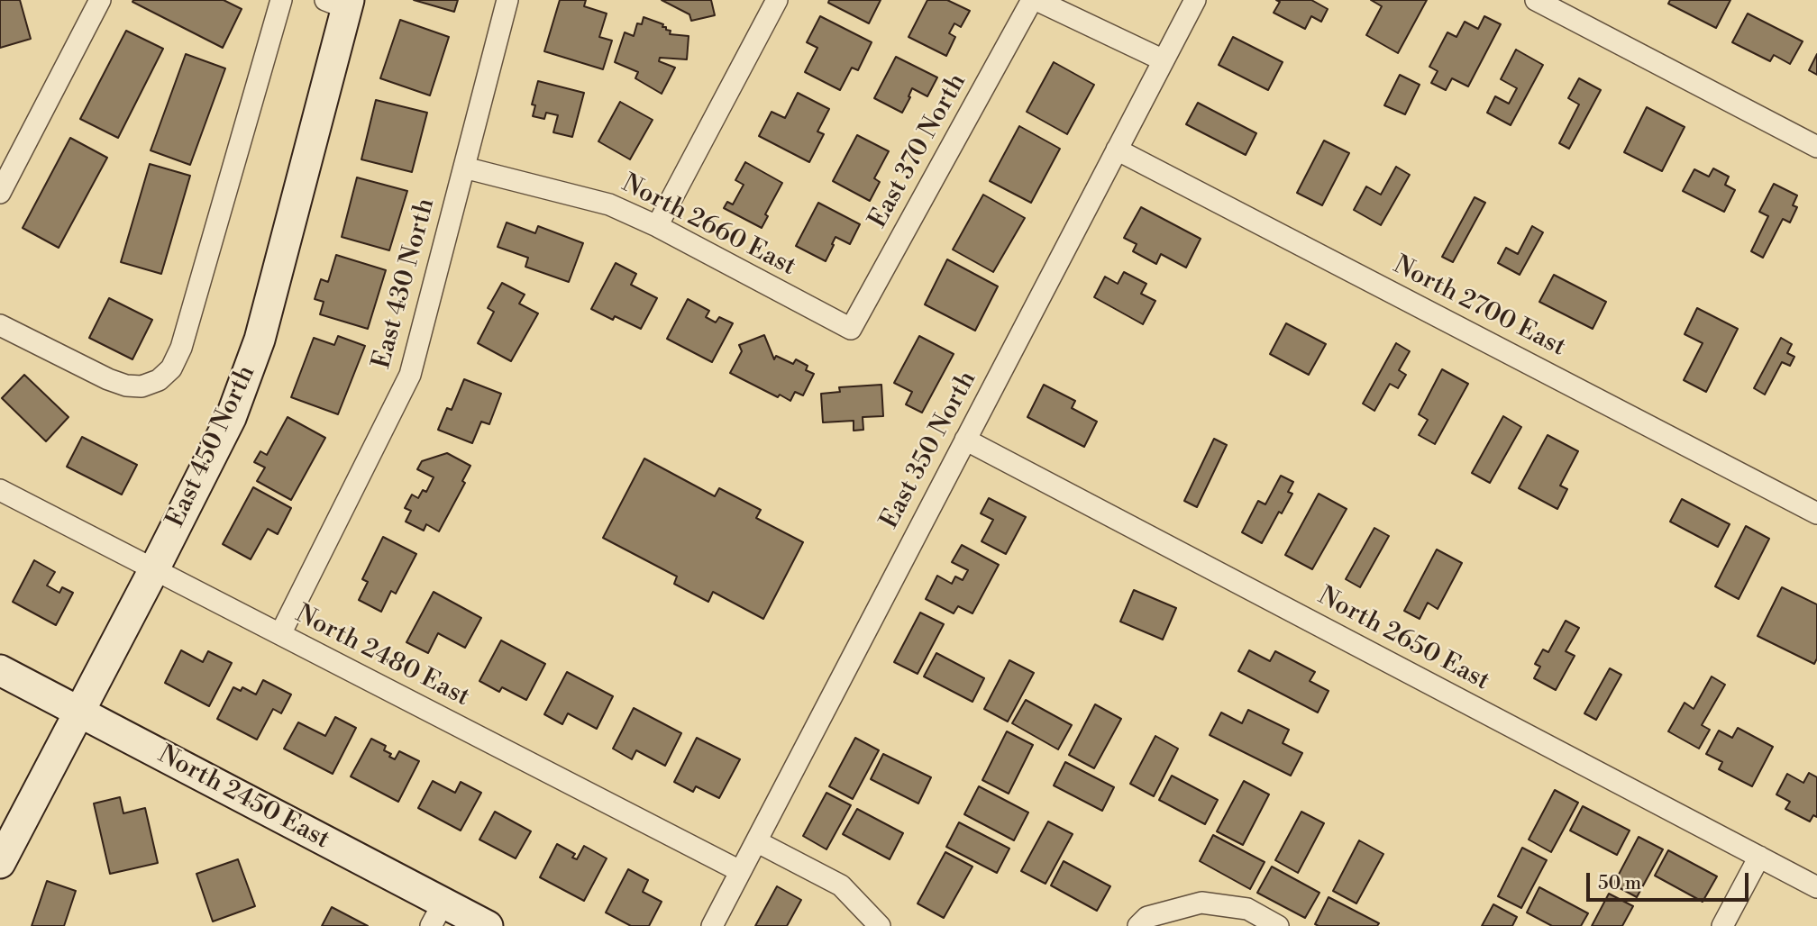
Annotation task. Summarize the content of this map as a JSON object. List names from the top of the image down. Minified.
{"streets":{"street":["East 370 North","North 2660 East","East 430 North","North 2700 East","East 450 North","East 350 North","North 2650 East","North 2480 East","North 2450 East"]},"crossings":[["East 370 North","North 2660 East"],["North 2660 East","East 430 North"],["East 430 North","North 2480 East"],["North 2700 East","East 350 North"],["East 450 North","North 2480 East"],["East 450 North","North 2450 East"],["East 350 North","North 2650 East"],["East 350 North","North 2480 East"]],"scale_bar":"50 m"}
